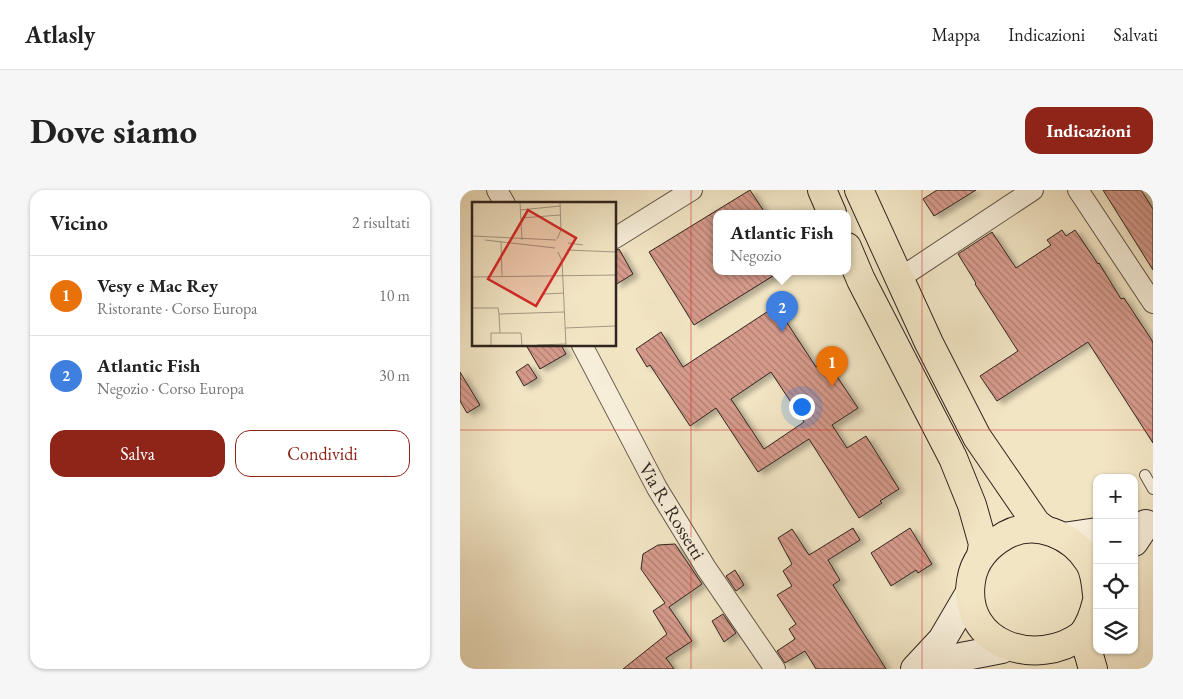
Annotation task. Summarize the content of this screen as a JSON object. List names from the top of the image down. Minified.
{"streets":{"street":["Via R. Rossetti"]},"page":{"header":"Atlasly","nav":["Mappa","Indicazioni","Salvati"],"buttons":["Indicazioni",["Salva","Condividi"]],"title":"Dove siamo","heading":["Vicino","2 risultati"],"popup":["Atlantic Fish","Negozio"],"list":[{"mark":"1","name":"Vesy e Mac Rey","note":"Ristorante · Corso Europa","value":"10 m"},{"mark":"2","name":"Atlantic Fish","note":"Negozio · Corso Europa","value":"30 m"}],"pins":["2","1"],"map_buttons":["+","−"]}}
